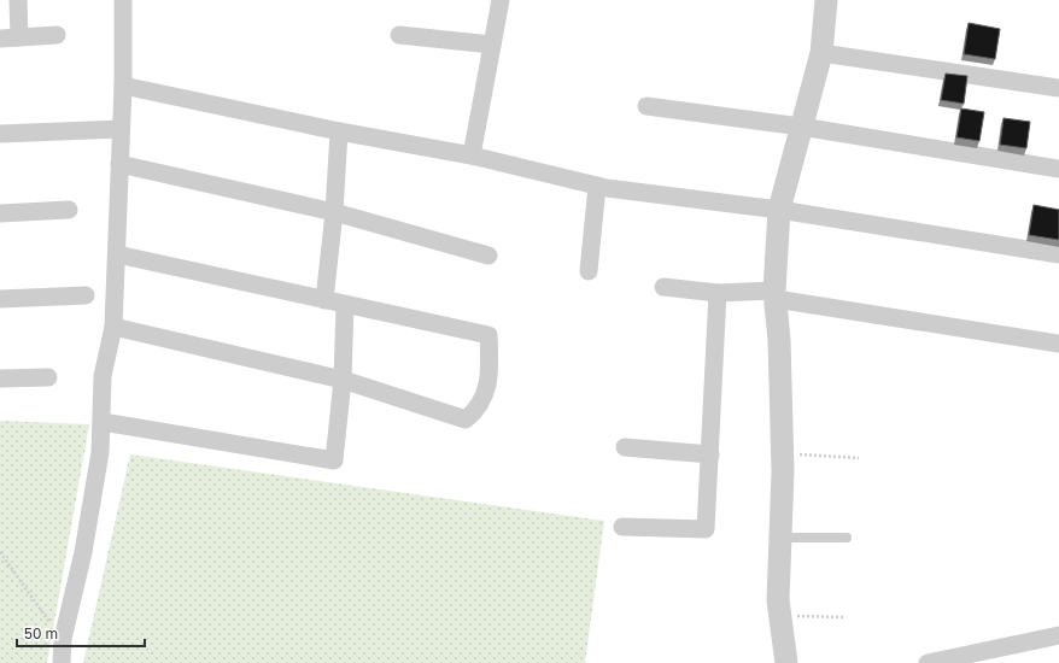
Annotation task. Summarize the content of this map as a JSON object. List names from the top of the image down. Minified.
{"scale_bar":"50 m"}
